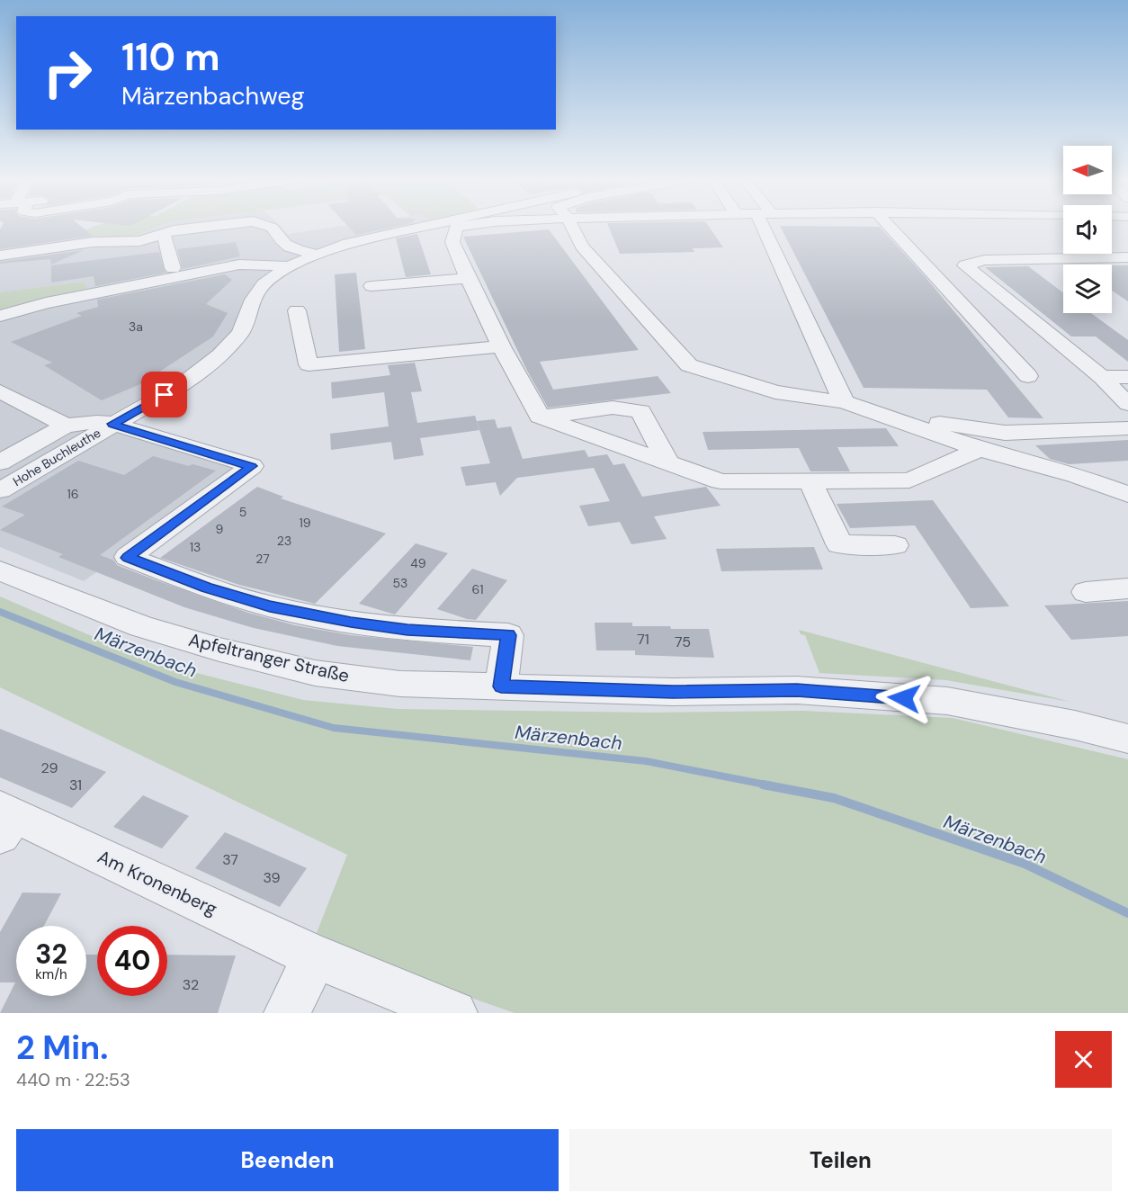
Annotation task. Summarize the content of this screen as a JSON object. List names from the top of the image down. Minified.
{"streets":{"street":["Hohe Buchleuthe","Apfeltranger Straße","Am Kronenberg"]},"water":["Märzenbach"],"house_numbers":["3a","16","5","19","9","23","13","27","49","53","61","71","75","29","31","37","39","32"],"north":"left","page":{"turn":["110 m","Märzenbachweg"],"speed":"32 km/h","limit":"40","heading":["2 Min.","440 m · 22:53"],"buttons":["Beenden","Teilen"]}}
